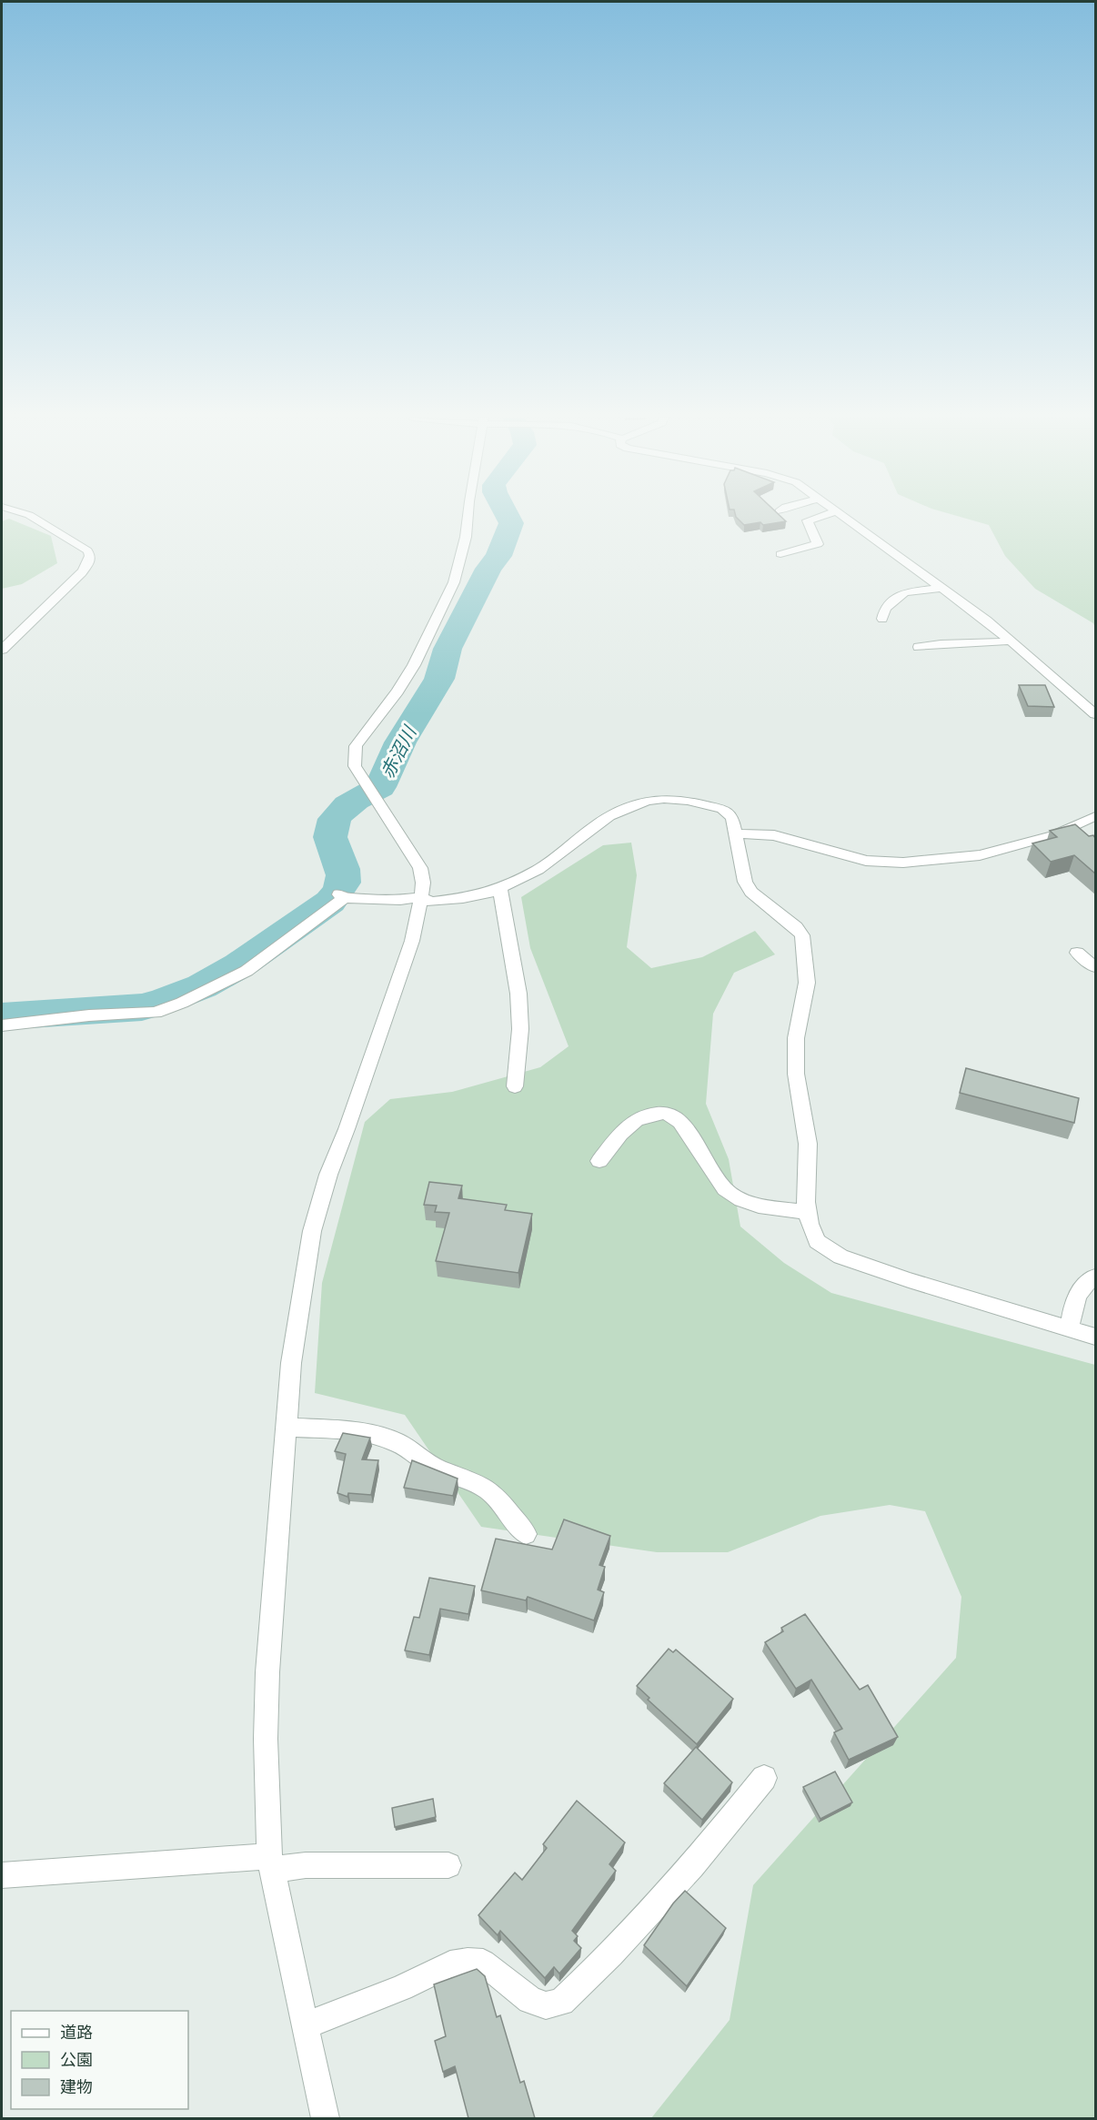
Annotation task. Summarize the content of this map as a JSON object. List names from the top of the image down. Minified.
{"water":["赤沼川"],"legend":["道路","公園","建物"]}
